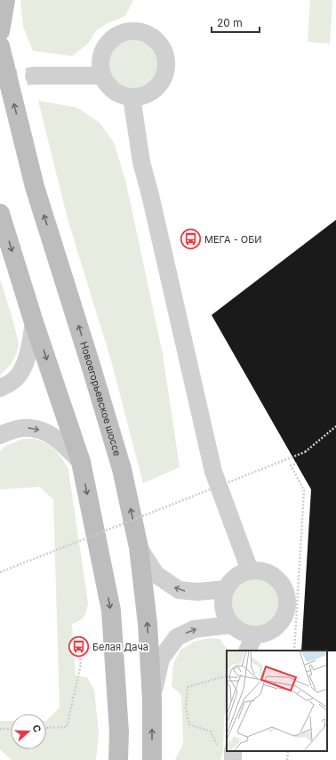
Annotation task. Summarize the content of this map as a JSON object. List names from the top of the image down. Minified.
{"streets":{"main road":["Новоегорьевское шоссе"]},"places":{"bus stop":["МЕГА - ОБИ","Белая Дача"]},"scale_bar":"20 m","north":"right"}
